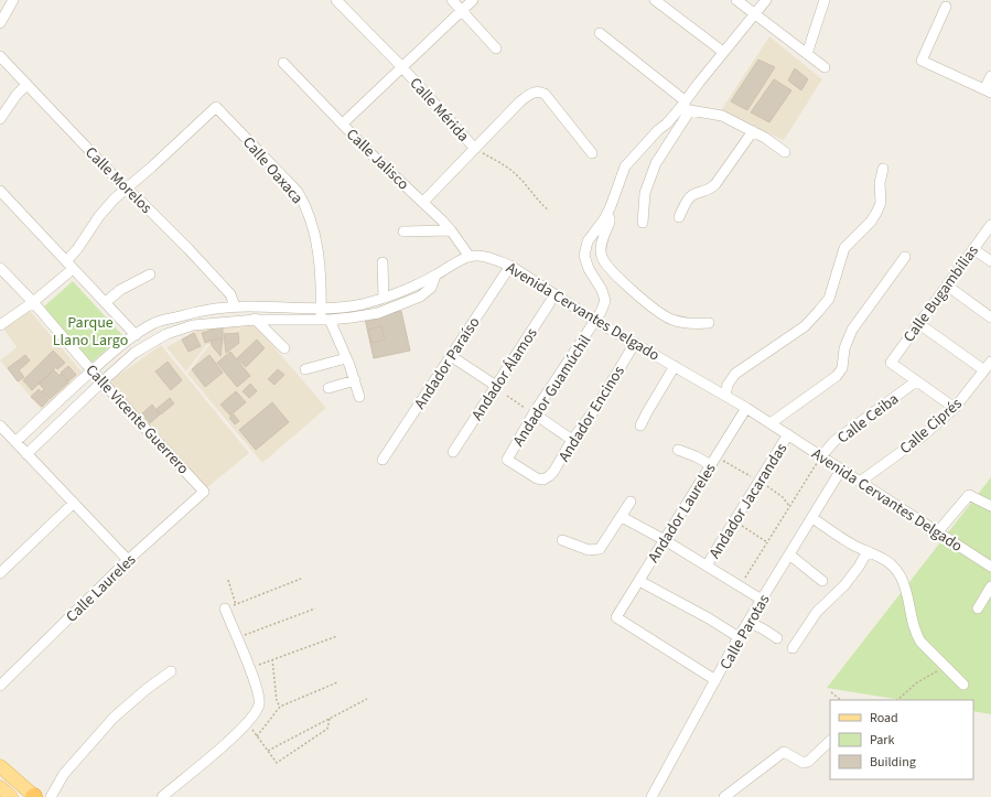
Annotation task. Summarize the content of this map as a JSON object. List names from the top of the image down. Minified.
{"streets":{"street":["Calle Mérida","Calle Jalisco","Calle Oaxaca","Calle Morelos","Calle Bugambilias","Avenida Cervantes Delgado","Andador Paraíso","Andador Álamos","Andador Guamúchil","Andador Encinos","Calle Ceiba","Calle Vicente Guerrero","Calle Ciprés","Andador Jacarandas","Andador Laureles","Calle Laureles","Calle Parotas"]},"crossings":[["Calle Jalisco","Avenida Cervantes Delgado"],["Calle Oaxaca","Calle Morelos"],["Calle Bugambilias","Calle Ceiba"],["Avenida Cervantes Delgado","Andador Paraíso"],["Avenida Cervantes Delgado","Andador Álamos"],["Avenida Cervantes Delgado","Andador Guamúchil"],["Avenida Cervantes Delgado","Andador Encinos"],["Avenida Cervantes Delgado","Calle Ceiba"],["Avenida Cervantes Delgado","Calle Ciprés"],["Avenida Cervantes Delgado","Andador Jacarandas"],["Avenida Cervantes Delgado","Andador Laureles"],["Avenida Cervantes Delgado","Calle Parotas"],["Andador Guamúchil","Andador Encinos"],["Calle Vicente Guerrero","Calle Laureles"],["Andador Laureles","Calle Parotas"]],"parks":["Parque Llano Largo"],"legend":["Road","Park","Building"]}
